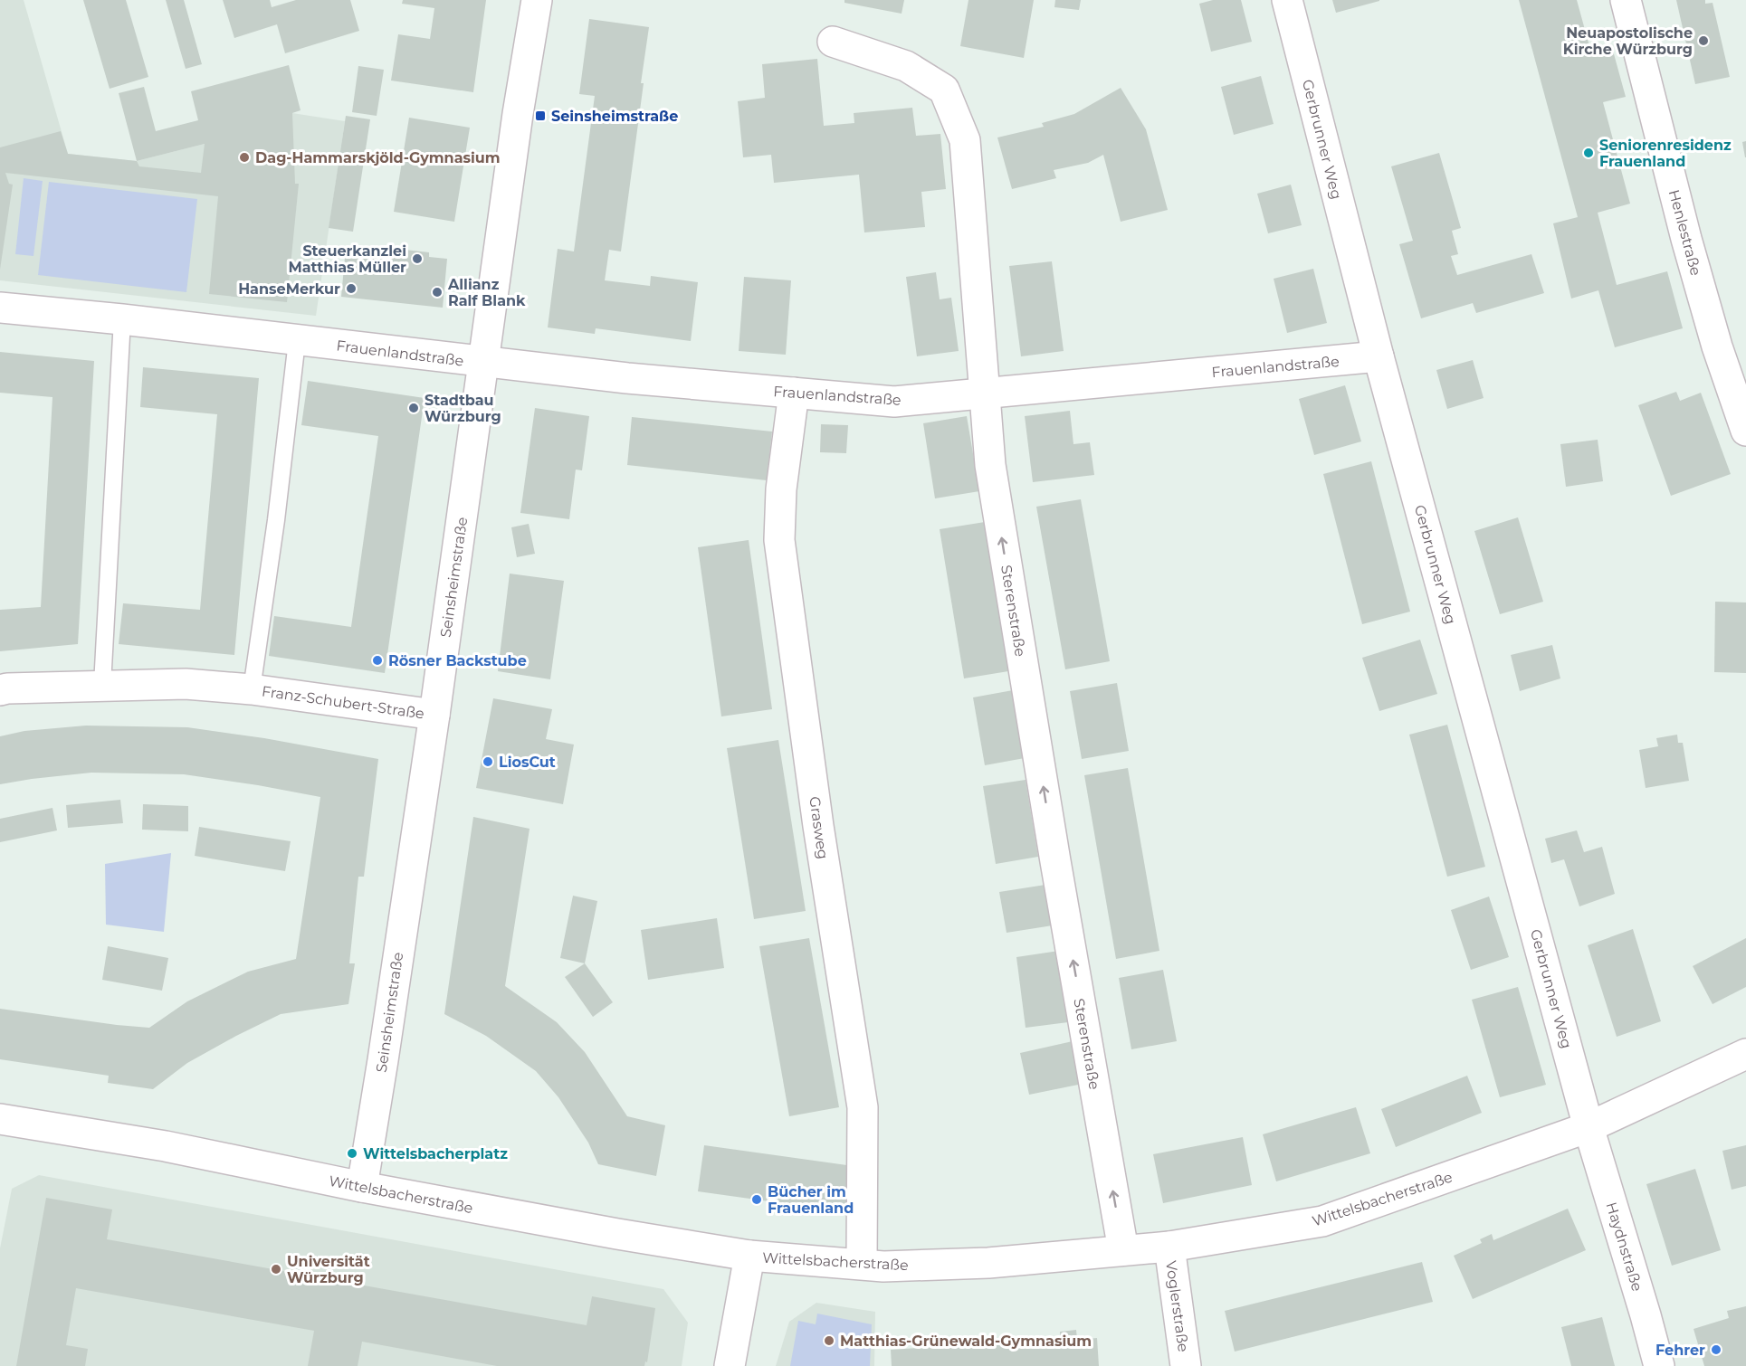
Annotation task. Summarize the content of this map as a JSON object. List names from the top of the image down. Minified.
{"streets":{"street":["Gerbrunner Weg","Henlestraße","Frauenlandstraße","Seinsheimstraße","Sterenstraße","Franz-Schubert-Straße","Grasweg","Wittelsbacherstraße","Haydnstraße","Voglerstraße"]},"crossings":[["Gerbrunner Weg","Frauenlandstraße"],["Gerbrunner Weg","Wittelsbacherstraße"],["Gerbrunner Weg","Haydnstraße"],["Frauenlandstraße","Seinsheimstraße"],["Frauenlandstraße","Sterenstraße"],["Frauenlandstraße","Franz-Schubert-Straße"],["Frauenlandstraße","Grasweg"],["Seinsheimstraße","Franz-Schubert-Straße"],["Seinsheimstraße","Wittelsbacherstraße"],["Sterenstraße","Wittelsbacherstraße"],["Grasweg","Wittelsbacherstraße"],["Wittelsbacherstraße","Haydnstraße"],["Wittelsbacherstraße","Voglerstraße"]],"one_way":["Sterenstraße"],"places":{"other":["Neuapostolische Kirche Würzburg","Seniorenresidenz Frauenland","Dag-Hammarskjöld-Gymnasium","Steuerkanzlei Matthias Müller","HanseMerkur","Allianz Ralf Blank","Stadtbau Würzburg","Rösner Backstube","LiosCut","Wittelsbacherplatz","Bücher im Frauenland","Universität Würzburg","Matthias-Grünewald-Gymnasium","Fehrer"],"transit":["Seinsheimstraße"]}}
